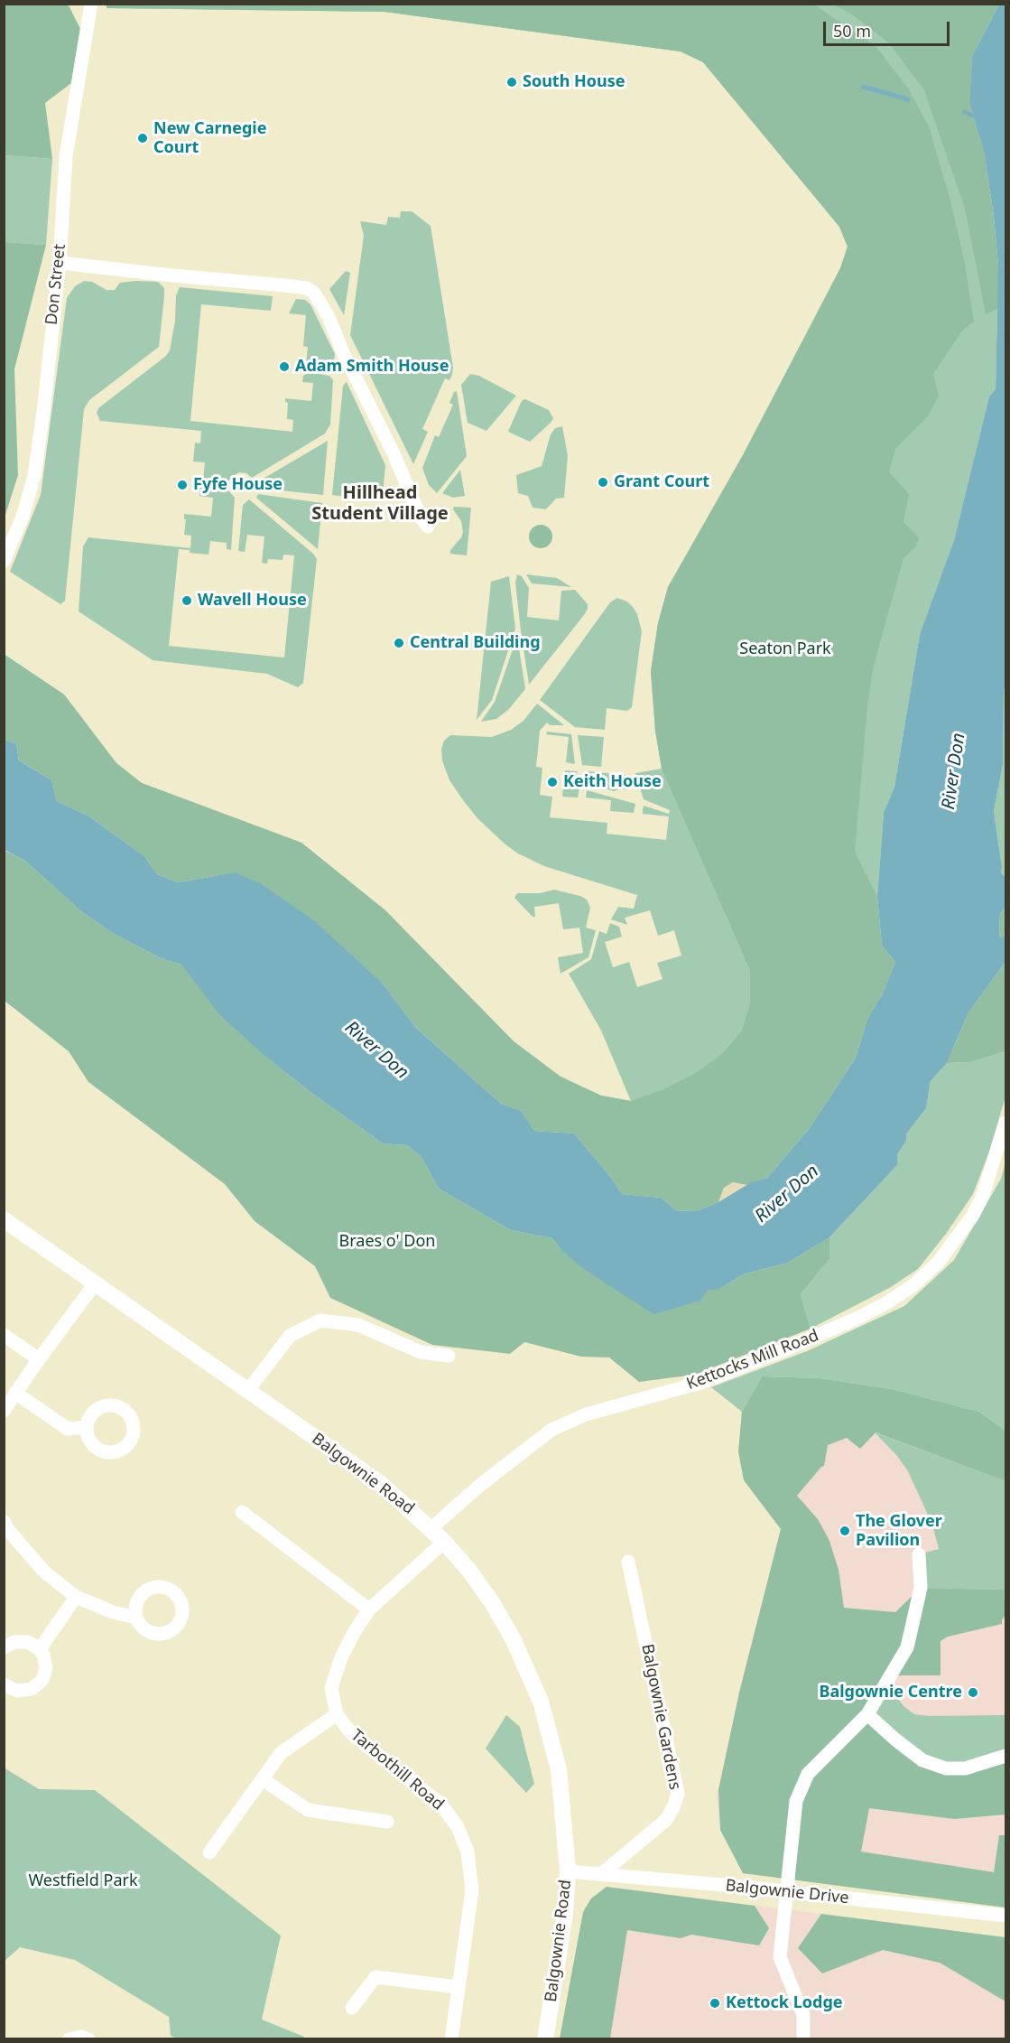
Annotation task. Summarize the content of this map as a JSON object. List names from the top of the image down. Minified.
{"streets":{"street":["Don Street","Kettocks Mill Road","Balgownie Road","Balgownie Gardens","Tarbothill Road","Balgownie Drive"]},"crossings":[["Kettocks Mill Road","Balgownie Road"],["Balgownie Road","Tarbothill Road"],["Balgownie Road","Balgownie Drive"],["Balgownie Gardens","Balgownie Drive"]],"districts":["Hillhead Student Village"],"water":["River Don"],"parks":["Seaton Park","Braes o' Don","Westfield Park"],"places":["South House","New Carnegie Court","Adam Smith House","Grant Court","Fyfe House","Wavell House","Central Building","Keith House","The Glover Pavilion","Balgownie Centre","Kettock Lodge"],"scale_bar":"50 m"}
